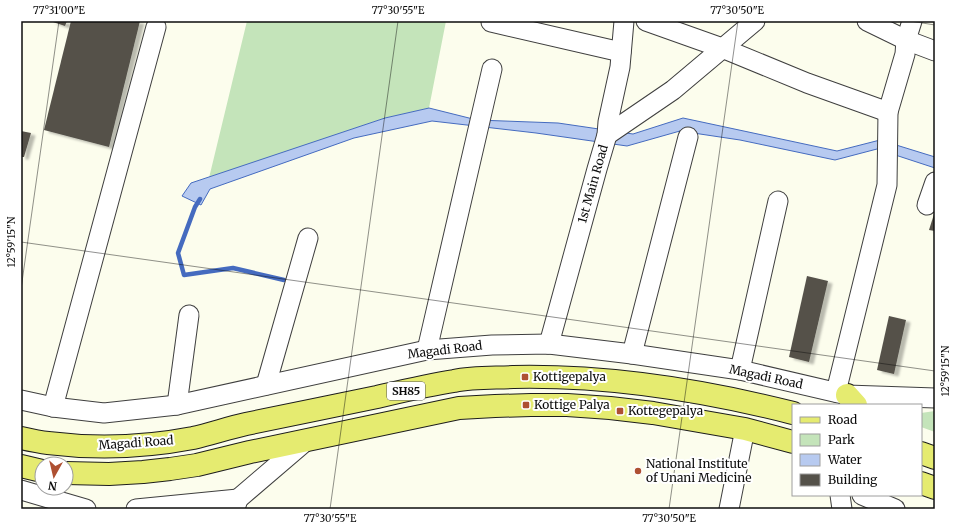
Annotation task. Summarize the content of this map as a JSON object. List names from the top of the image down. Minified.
{"streets":{"main road":["Magadi Road","SH85"],"street":["1st Main Road"]},"crossings":[["1st Main Road","Magadi Road"]],"places":{"transit":["Kottigepalya","Kottige Palya","Kottegepalya"],"other":["National Institute of Unani Medicine"]},"legend":["Road","Park","Water","Building"],"north":"bottom","coordinates":["77°31'00\"E","77°30'55\"E","77°30'50\"E","12°59'15\"N"]}
